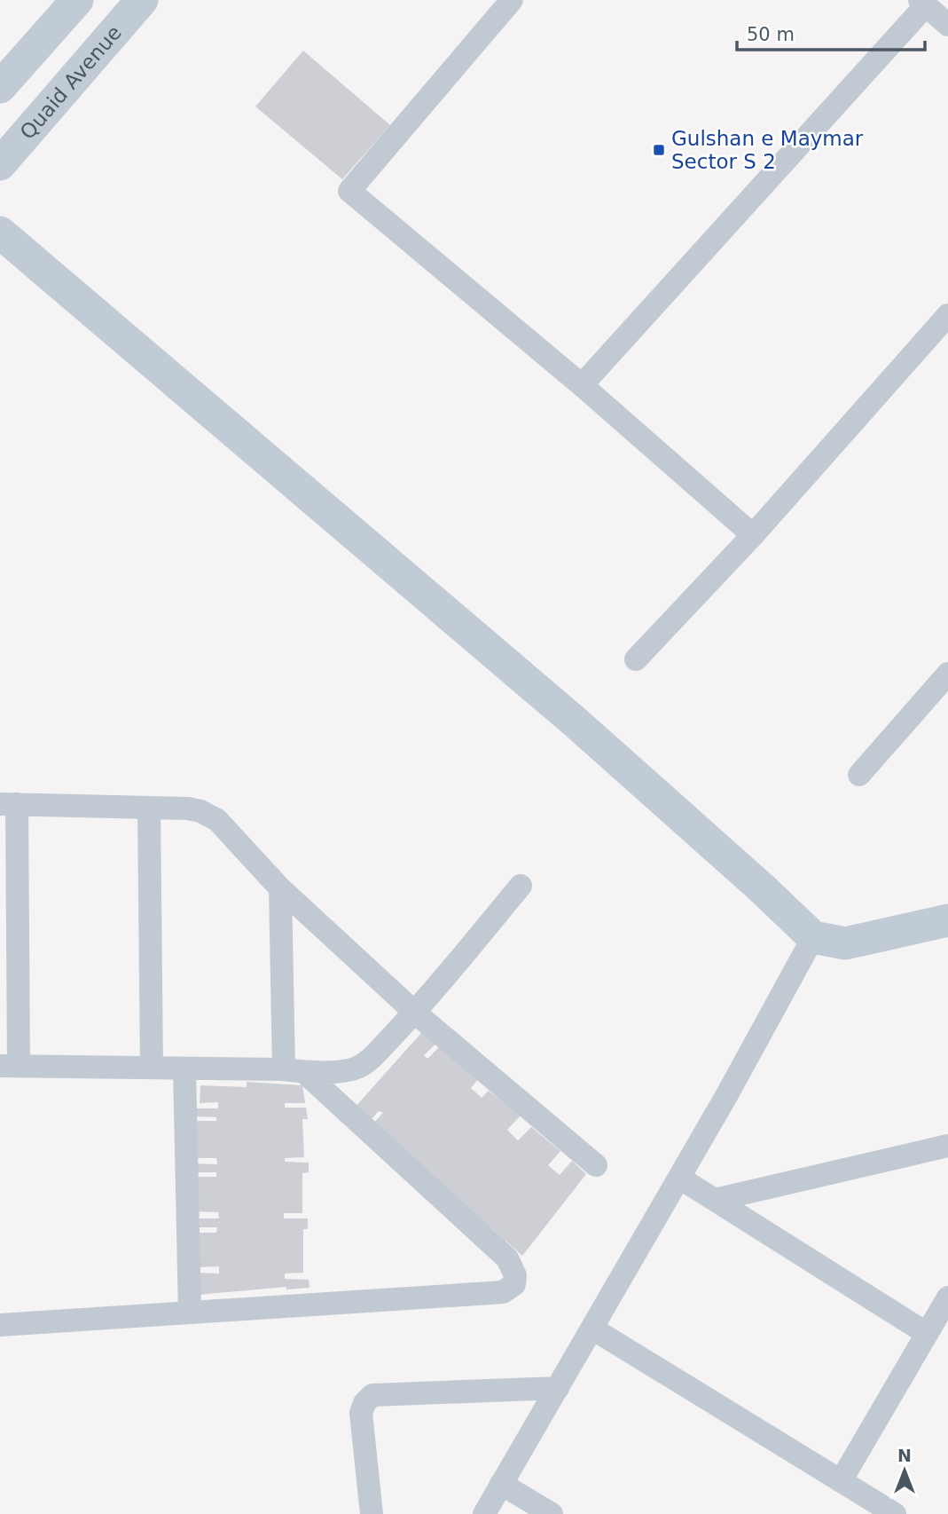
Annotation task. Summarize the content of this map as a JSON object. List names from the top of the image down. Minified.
{"streets":{"street":["Quaid Avenue"]},"places":{"transit":["Gulshan e Maymar Sector S 2"]},"scale_bar":"50 m","north":"top"}
